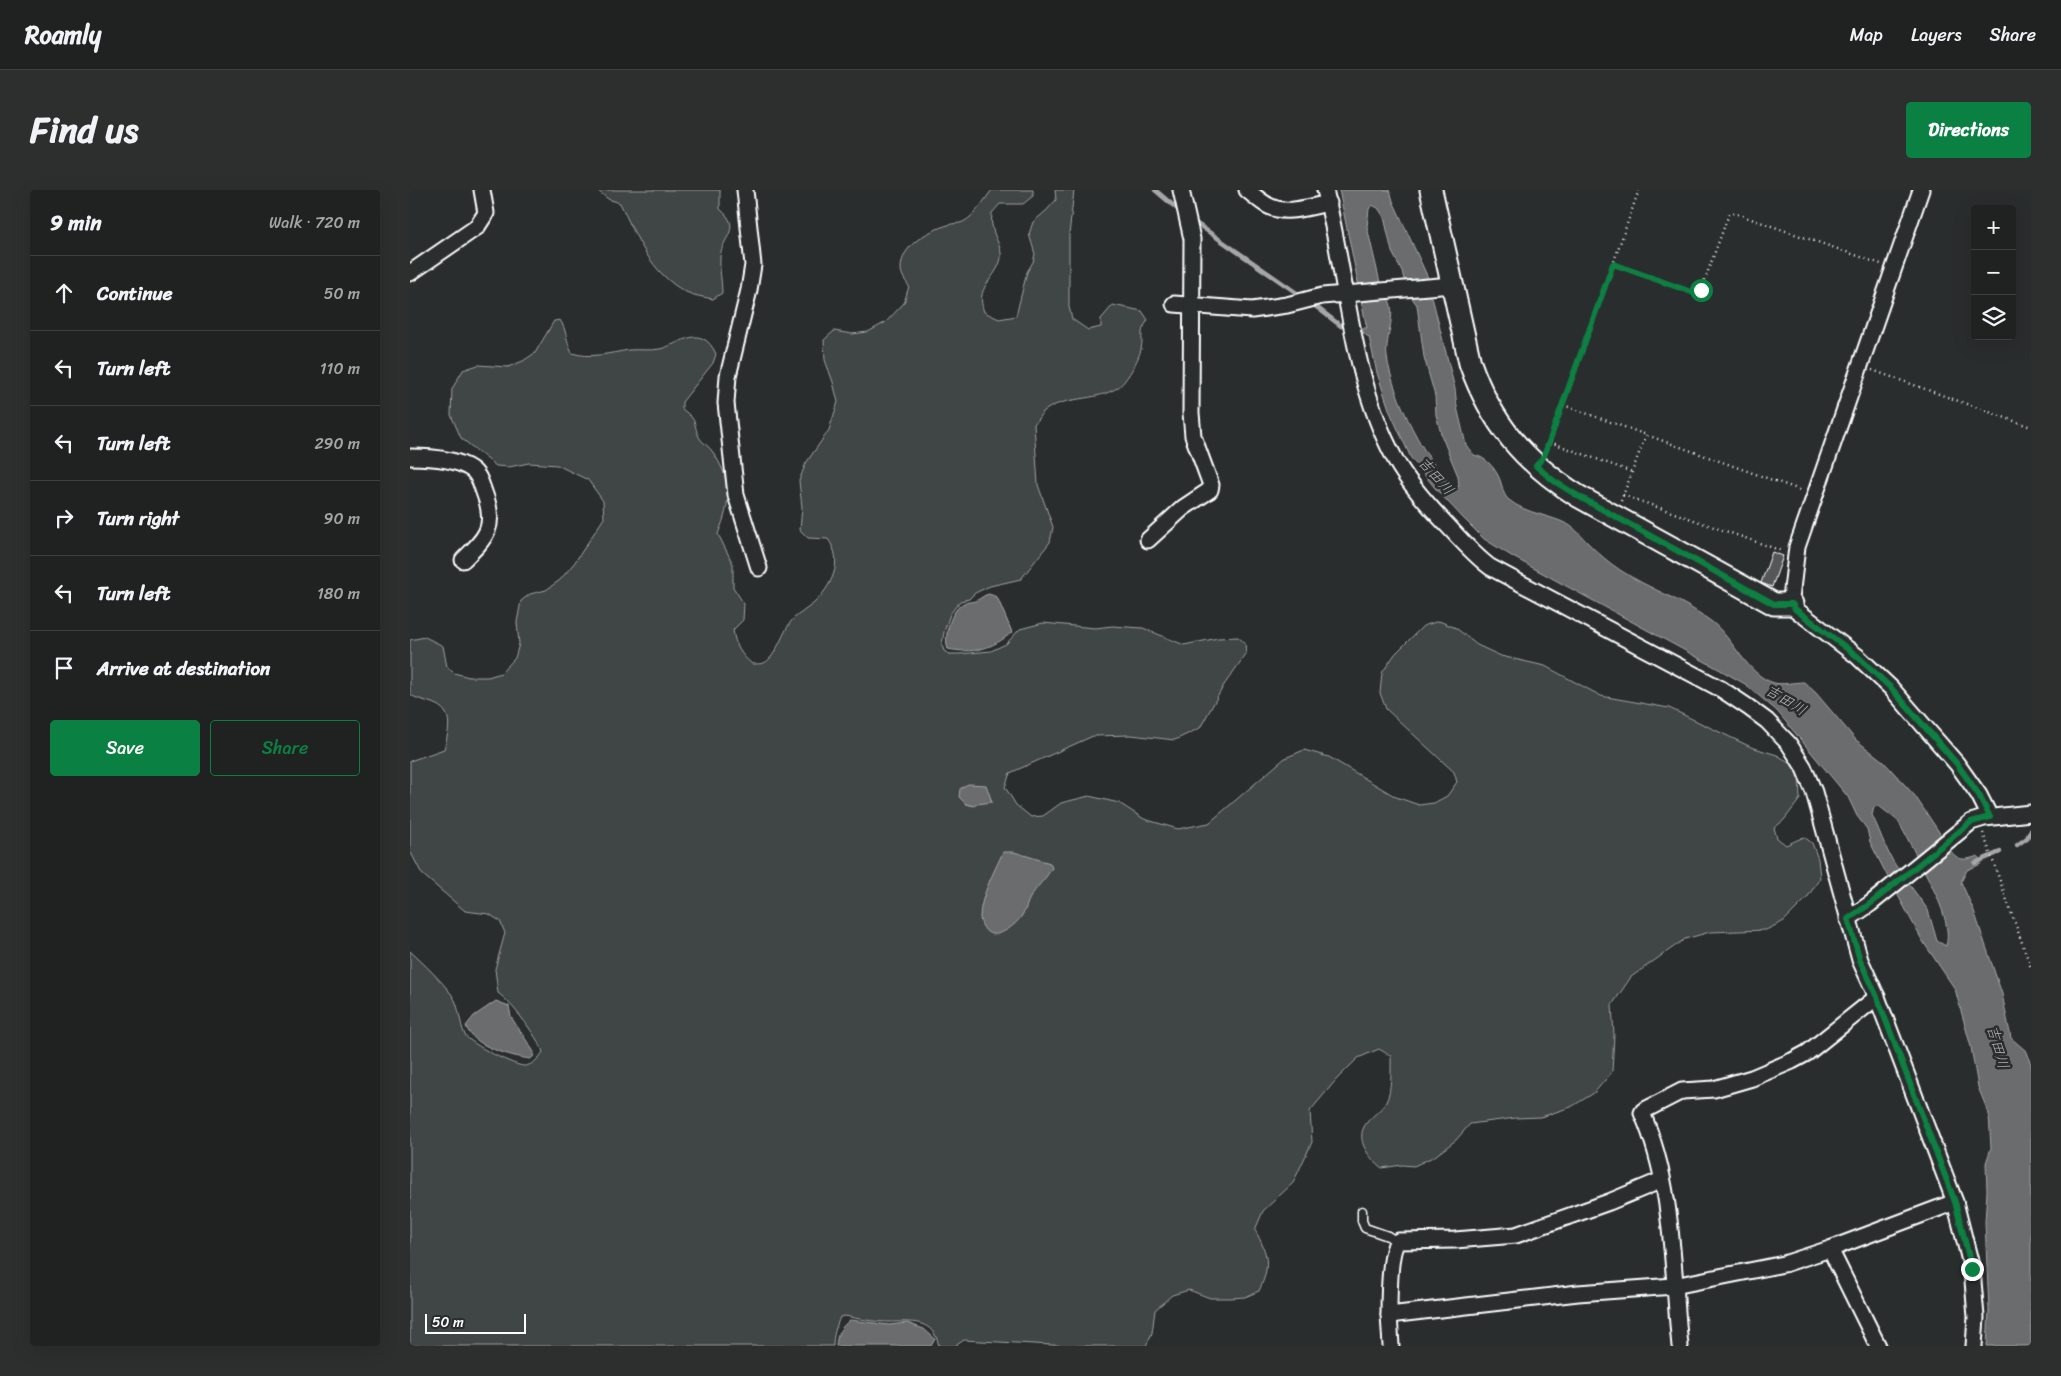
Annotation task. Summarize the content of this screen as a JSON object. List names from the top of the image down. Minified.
{"water":["吉田川"],"scale_bar":"50 m","page":{"header":"Roamly","nav":["Map","Layers","Share"],"title":"Find us","buttons":["Directions",["Save","Share"]],"heading":["9 min","Walk · 720 m"],"map_buttons":["+","−"],"list":[["Continue","50 m"],["Turn left","110 m"],["Turn left","290 m"],["Turn right","90 m"],["Turn left","180 m"],"Arrive at destination"],"scale":"50 m"}}
